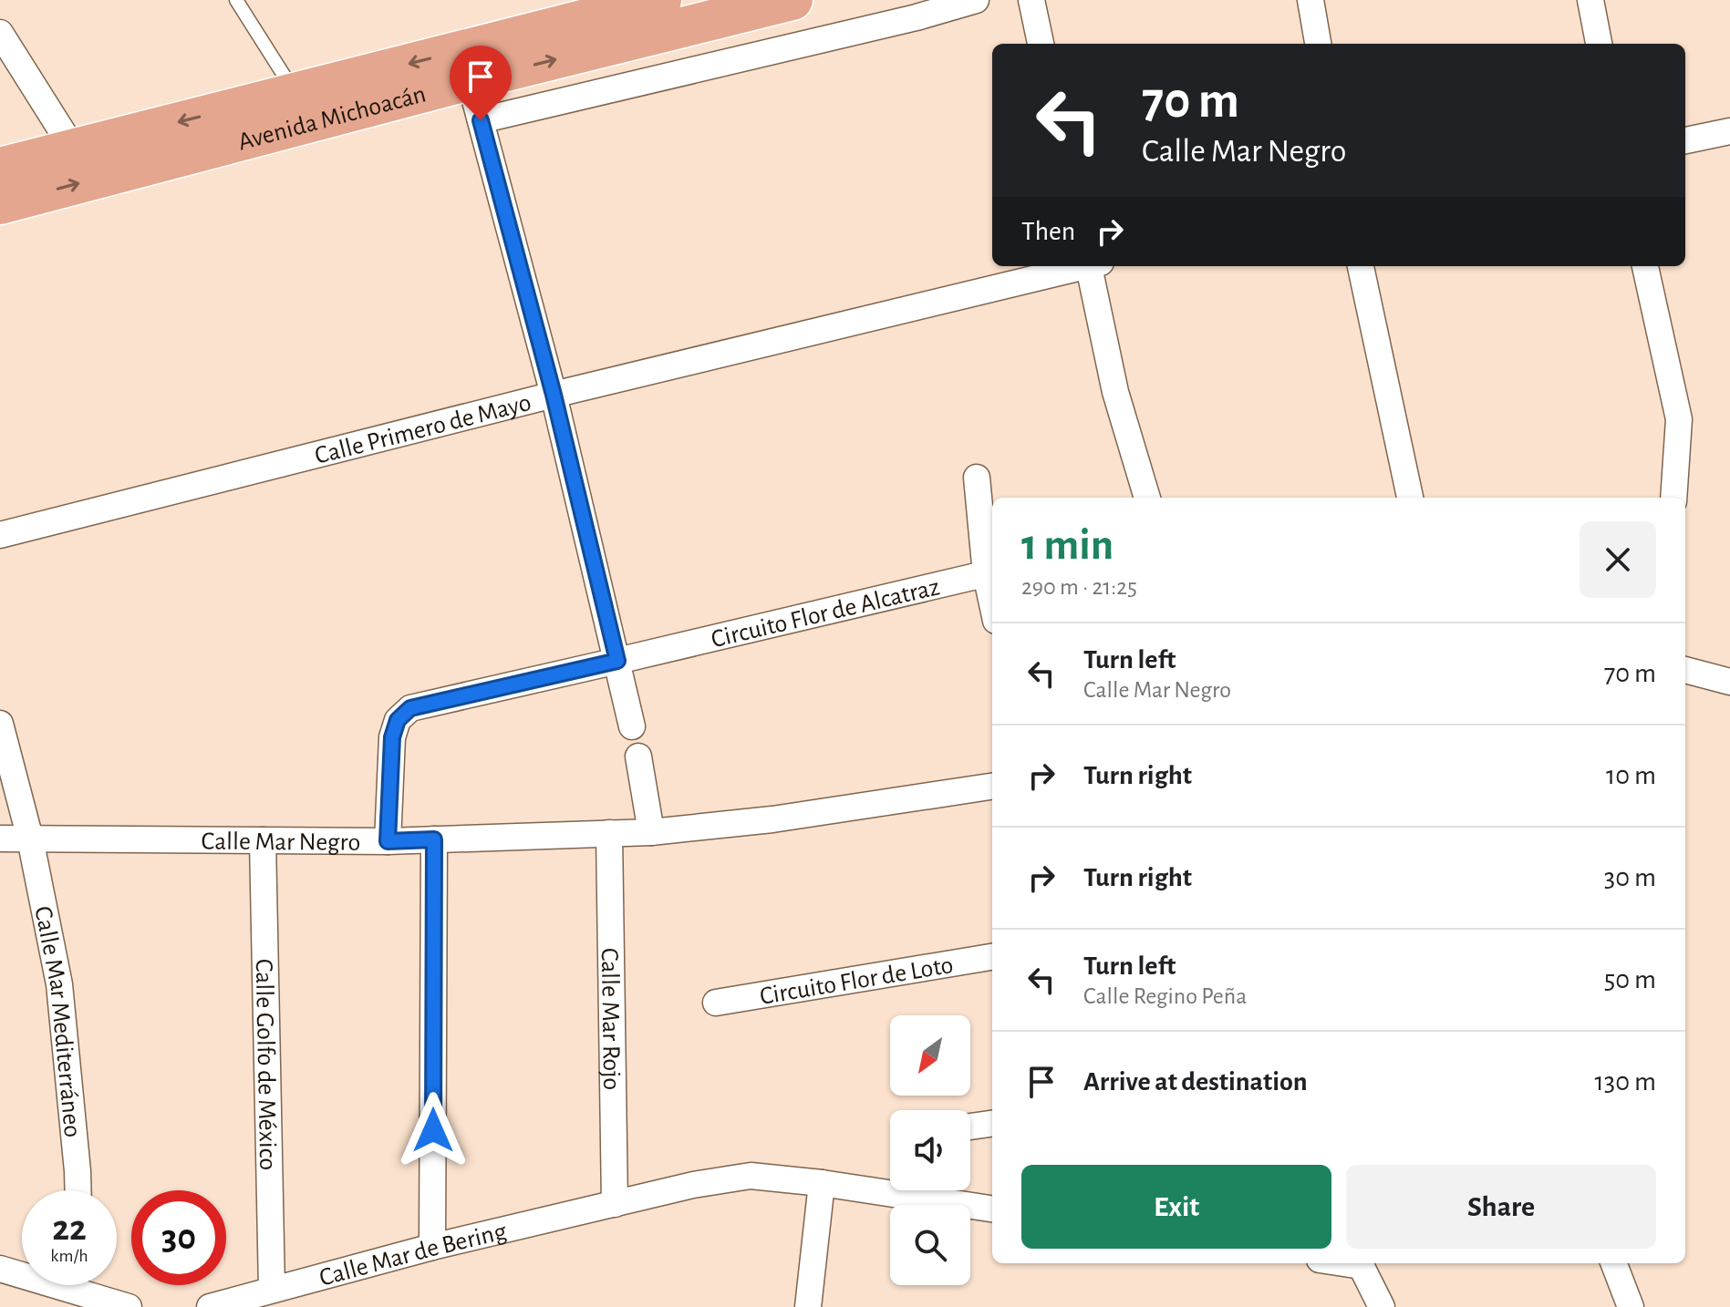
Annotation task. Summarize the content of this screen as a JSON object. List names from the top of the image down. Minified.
{"streets":{"main road":["Avenida Michoacán"],"street":["Calle Primero de Mayo","Circuito Flor de Alcatraz","Calle Mar Negro","Circuito Flor de Loto","Calle Mar Rojo","Calle Mar Mediterráneo","Calle Golfo de México","Calle Mar de Bering"]},"crossings":[["Circuito Flor de Alcatraz","Calle Mar Negro"],["Calle Mar Negro","Calle Mar Rojo"],["Calle Mar Negro","Calle Mar Mediterráneo"],["Calle Mar Negro","Calle Golfo de México"],["Calle Mar Rojo","Calle Mar de Bering"],["Calle Golfo de México","Calle Mar de Bering"]],"north":"bottom left","page":{"turn":["70 m","Calle Mar Negro"],"then":"Then","heading":["1 min","290 m · 21:25"],"list":[{"name":"Turn left","note":"Calle Mar Negro","value":"70 m"},{"name":"Turn right","value":"10 m"},{"name":"Turn right","value":"30 m"},{"name":"Turn left","note":"Calle Regino Peña","value":"50 m"},{"name":"Arrive at destination","value":"130 m"}],"buttons":["Exit","Share"],"speed":"22 km/h","limit":"30"}}
